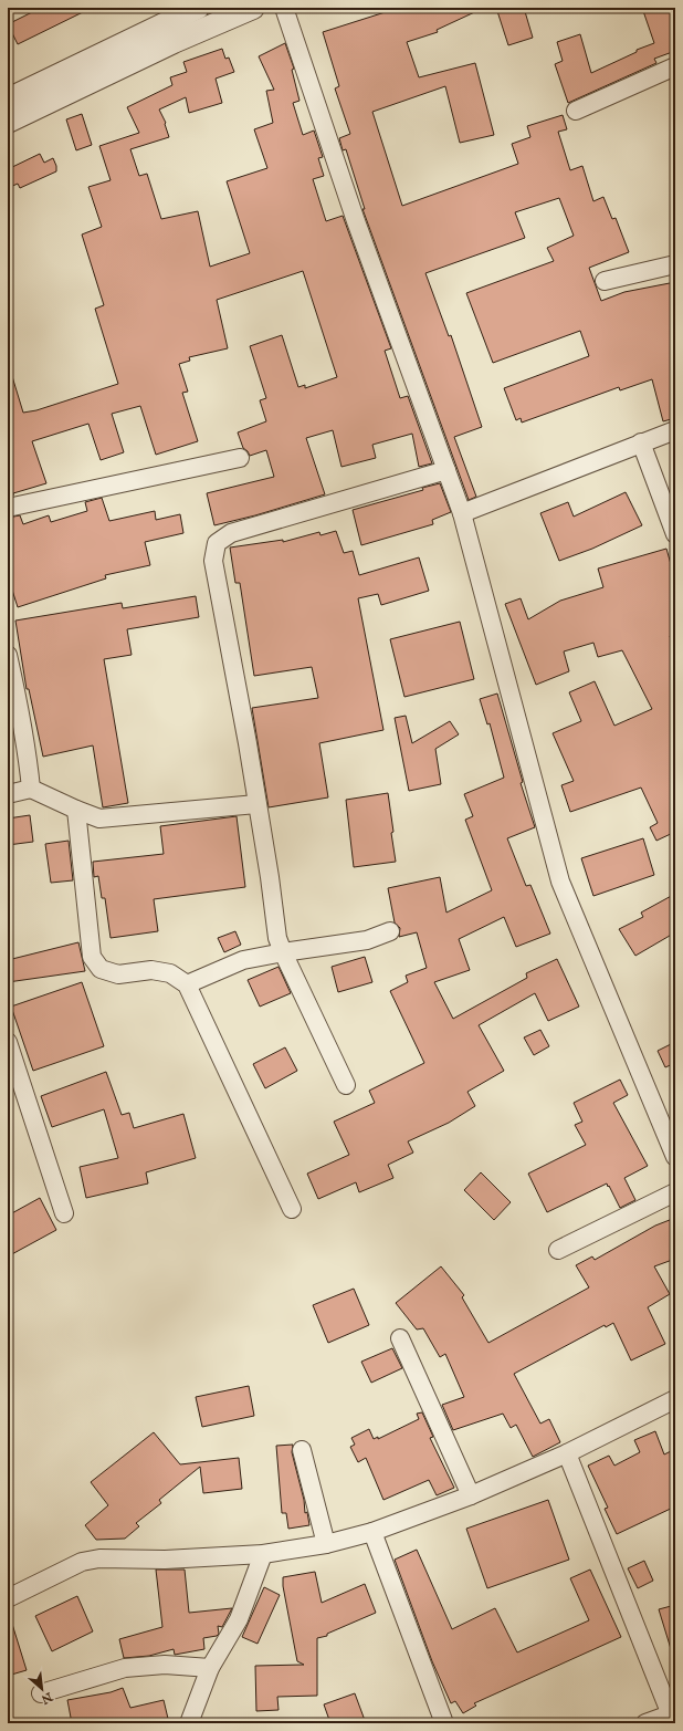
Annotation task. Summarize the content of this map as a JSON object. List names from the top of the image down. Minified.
{"north":"bottom right"}
